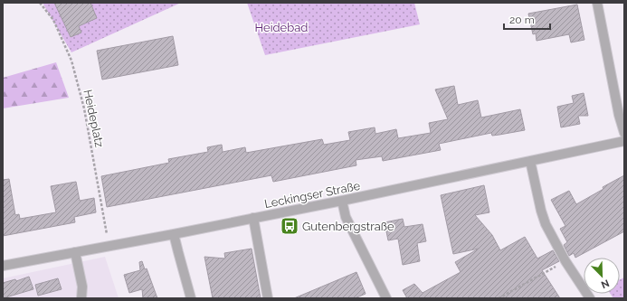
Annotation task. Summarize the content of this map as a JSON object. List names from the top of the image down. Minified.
{"streets":{"street":["Leckingser Straße"],"path":["Heideplatz"]},"crossings":[["Heideplatz","Leckingser Straße"]],"parks":["Heidebad"],"places":{"bus stop":["Gutenbergstraße"]},"scale_bar":"20 m","north":"bottom right"}
